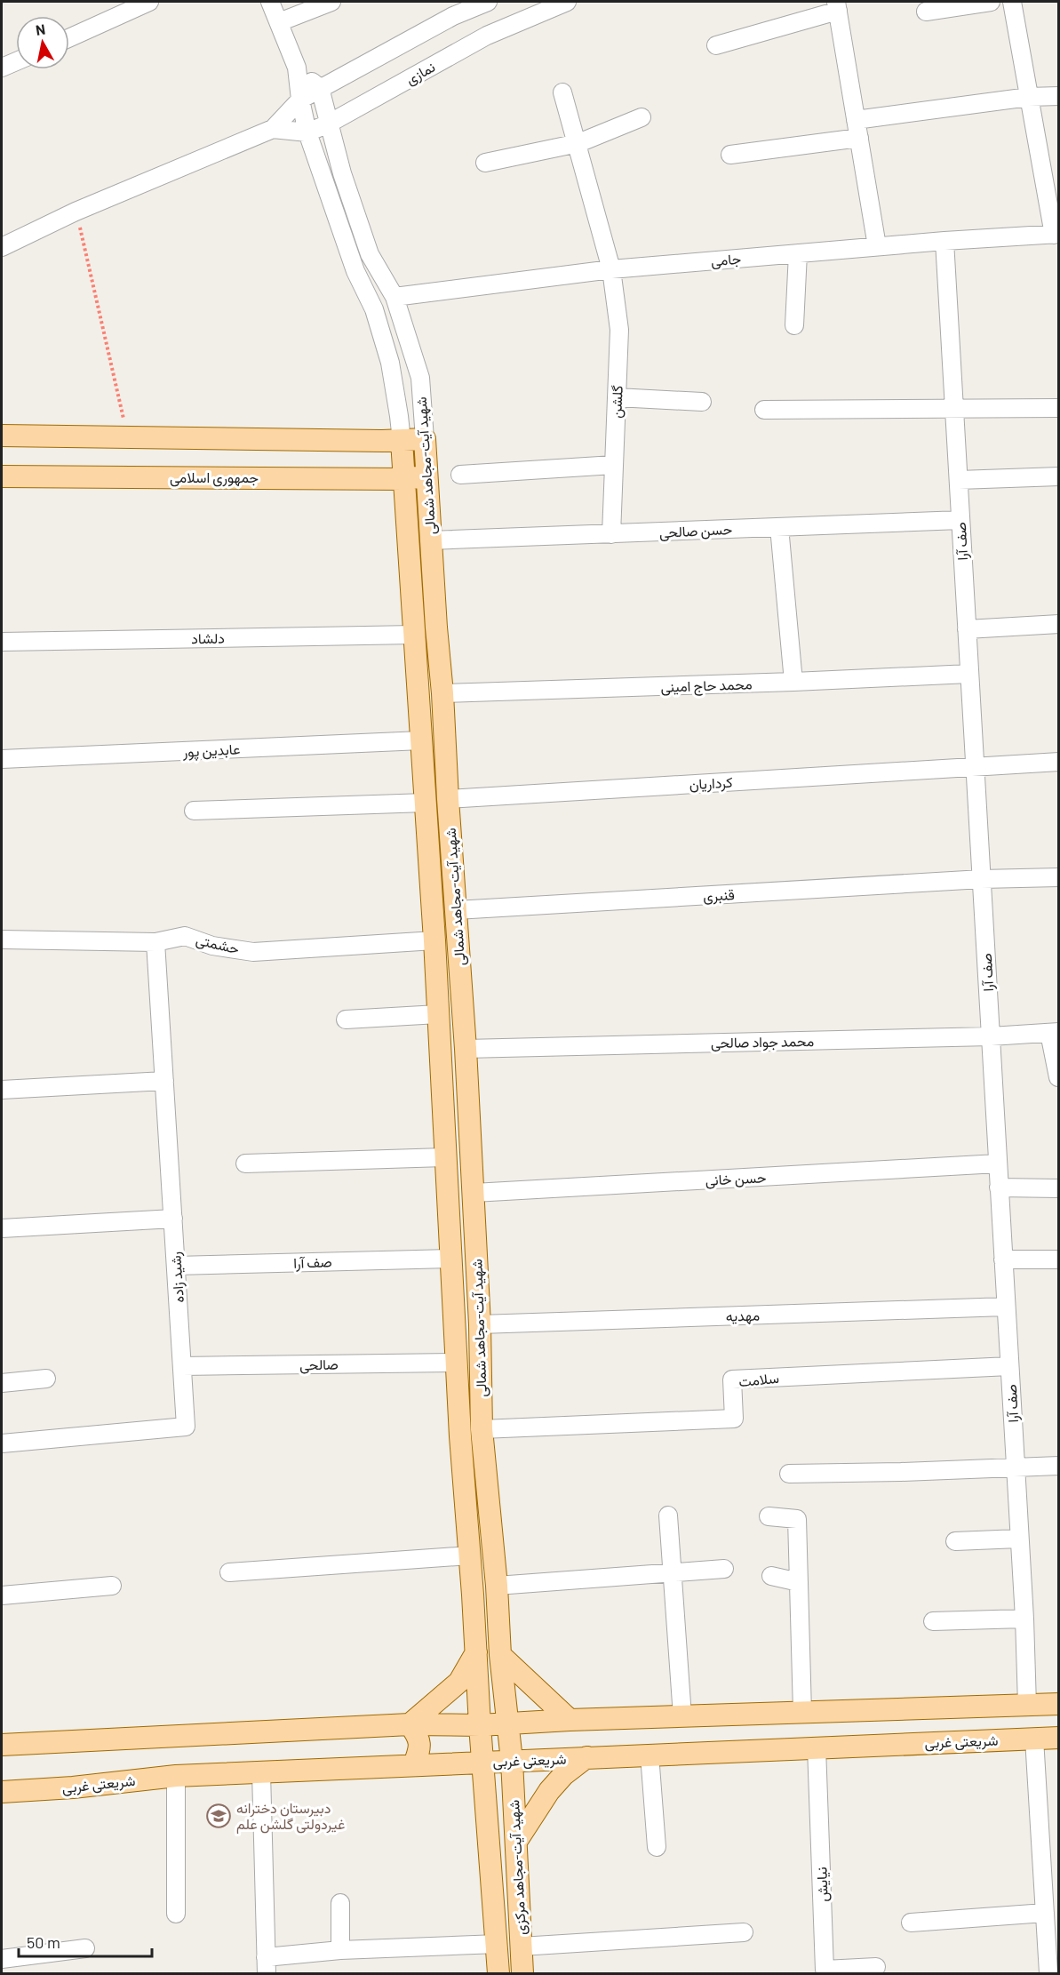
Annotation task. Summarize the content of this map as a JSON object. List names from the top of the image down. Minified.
{"streets":{"main road":["شهید آیت-مجاهد شمالی","جمهوری اسلامی","شریعتی غربی","شهید آیت-مجاهد مرکزی"],"street":["نمازی","جامی","گلشن","حسن صالحی","صف آرا","دلشاد","محمد حاج امینی","عابدین پور","کرداریان","قنبری","حشمتی","محمد جواد صالحی","حسن خانی","رشید زاده","مهدیه","صالحی","سلامت","نیایش"]},"crossings":[["نمازی","شهید آیت-مجاهد شمالی"],["جامی","گلشن"],["جامی","شهید آیت-مجاهد شمالی"],["جامی","صف آرا"],["گلشن","حسن صالحی"],["شهید آیت-مجاهد شمالی","جمهوری اسلامی"],["شهید آیت-مجاهد شمالی","حسن صالحی"],["شهید آیت-مجاهد شمالی","صف آرا"],["شهید آیت-مجاهد شمالی","دلشاد"],["شهید آیت-مجاهد شمالی","محمد حاج امینی"],["شهید آیت-مجاهد شمالی","عابدین پور"],["شهید آیت-مجاهد شمالی","کرداریان"],["شهید آیت-مجاهد شمالی","قنبری"],["شهید آیت-مجاهد شمالی","حشمتی"],["شهید آیت-مجاهد شمالی","محمد جواد صالحی"],["شهید آیت-مجاهد شمالی","حسن خانی"],["شهید آیت-مجاهد شمالی","مهدیه"],["شهید آیت-مجاهد شمالی","صالحی"],["شهید آیت-مجاهد شمالی","سلامت"],["شهید آیت-مجاهد شمالی","شهید آیت-مجاهد مرکزی"],["حسن صالحی","صف آرا"],["صف آرا","محمد حاج امینی"],["صف آرا","کرداریان"],["صف آرا","قنبری"],["صف آرا","محمد جواد صالحی"],["صف آرا","حسن خانی"],["صف آرا","رشید زاده"],["صف آرا","مهدیه"],["صف آرا","سلامت"],["حشمتی","رشید زاده"],["رشید زاده","صالحی"],["شریعتی غربی","شهید آیت-مجاهد مرکزی"],["شریعتی غربی","نیایش"]],"places":{"school or university":["دبیرستان دخترانه غیردولتی گلشن علم"]},"scale_bar":"50 m","north":"top"}
